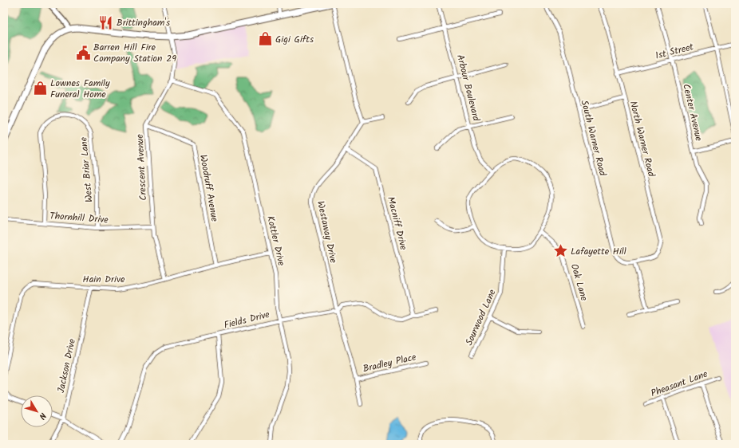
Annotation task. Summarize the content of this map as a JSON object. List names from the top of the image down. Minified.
{"streets":{"street":["1st Street","Arbour Boulevard","Center Avenue","South Warner Road","North Warner Road","Crescent Avenue","West Briar Lane","Woodruff Avenue","Thornhill Drive","Macniff Drive","Westaway Drive","Kottler Drive","Hain Drive","Oak Lane","Sourwood Lane","Fields Drive","Bradley Place","Jackson Drive","Pheasant Lane"]},"crossings":[["1st Street","Center Avenue"],["1st Street","North Warner Road"],["Arbour Boulevard","Oak Lane"],["Arbour Boulevard","Sourwood Lane"],["South Warner Road","North Warner Road"],["Crescent Avenue","Woodruff Avenue"],["Crescent Avenue","Thornhill Drive"],["Crescent Avenue","Kottler Drive"],["Crescent Avenue","Hain Drive"],["West Briar Lane","Thornhill Drive"],["Woodruff Avenue","Hain Drive"],["Macniff Drive","Westaway Drive"],["Macniff Drive","Fields Drive"],["Westaway Drive","Fields Drive"],["Westaway Drive","Bradley Place"],["Kottler Drive","Hain Drive"],["Kottler Drive","Fields Drive"],["Hain Drive","Jackson Drive"],["Oak Lane","Sourwood Lane"]],"places":{"restaurant":["Brittingham's"],"shop":["Gigi Gifts","Lownes Family Funeral Home"],"public building":["Barren Hill Fire Company Station 29"],"place":["Lafayette Hill"]},"north":"bottom right"}
